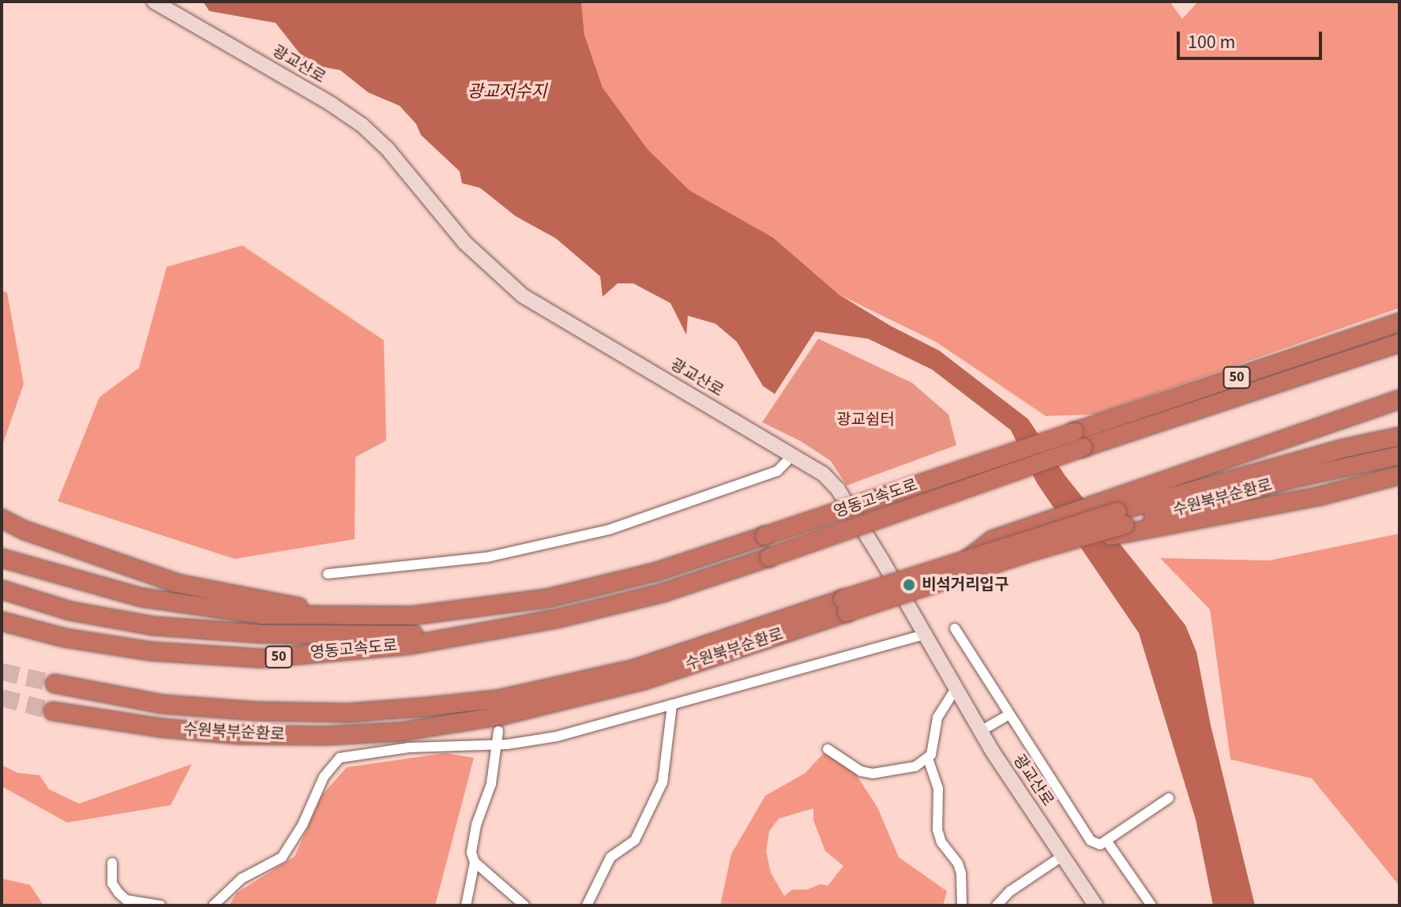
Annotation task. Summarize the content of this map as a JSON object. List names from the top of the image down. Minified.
{"streets":{"highway":["50","수원북부순환로","영동고속도로"],"street":["광교산로"]},"water":["광교저수지"],"parks":["광교쉼터"],"places":["비석거리입구"],"scale_bar":"100 m"}
